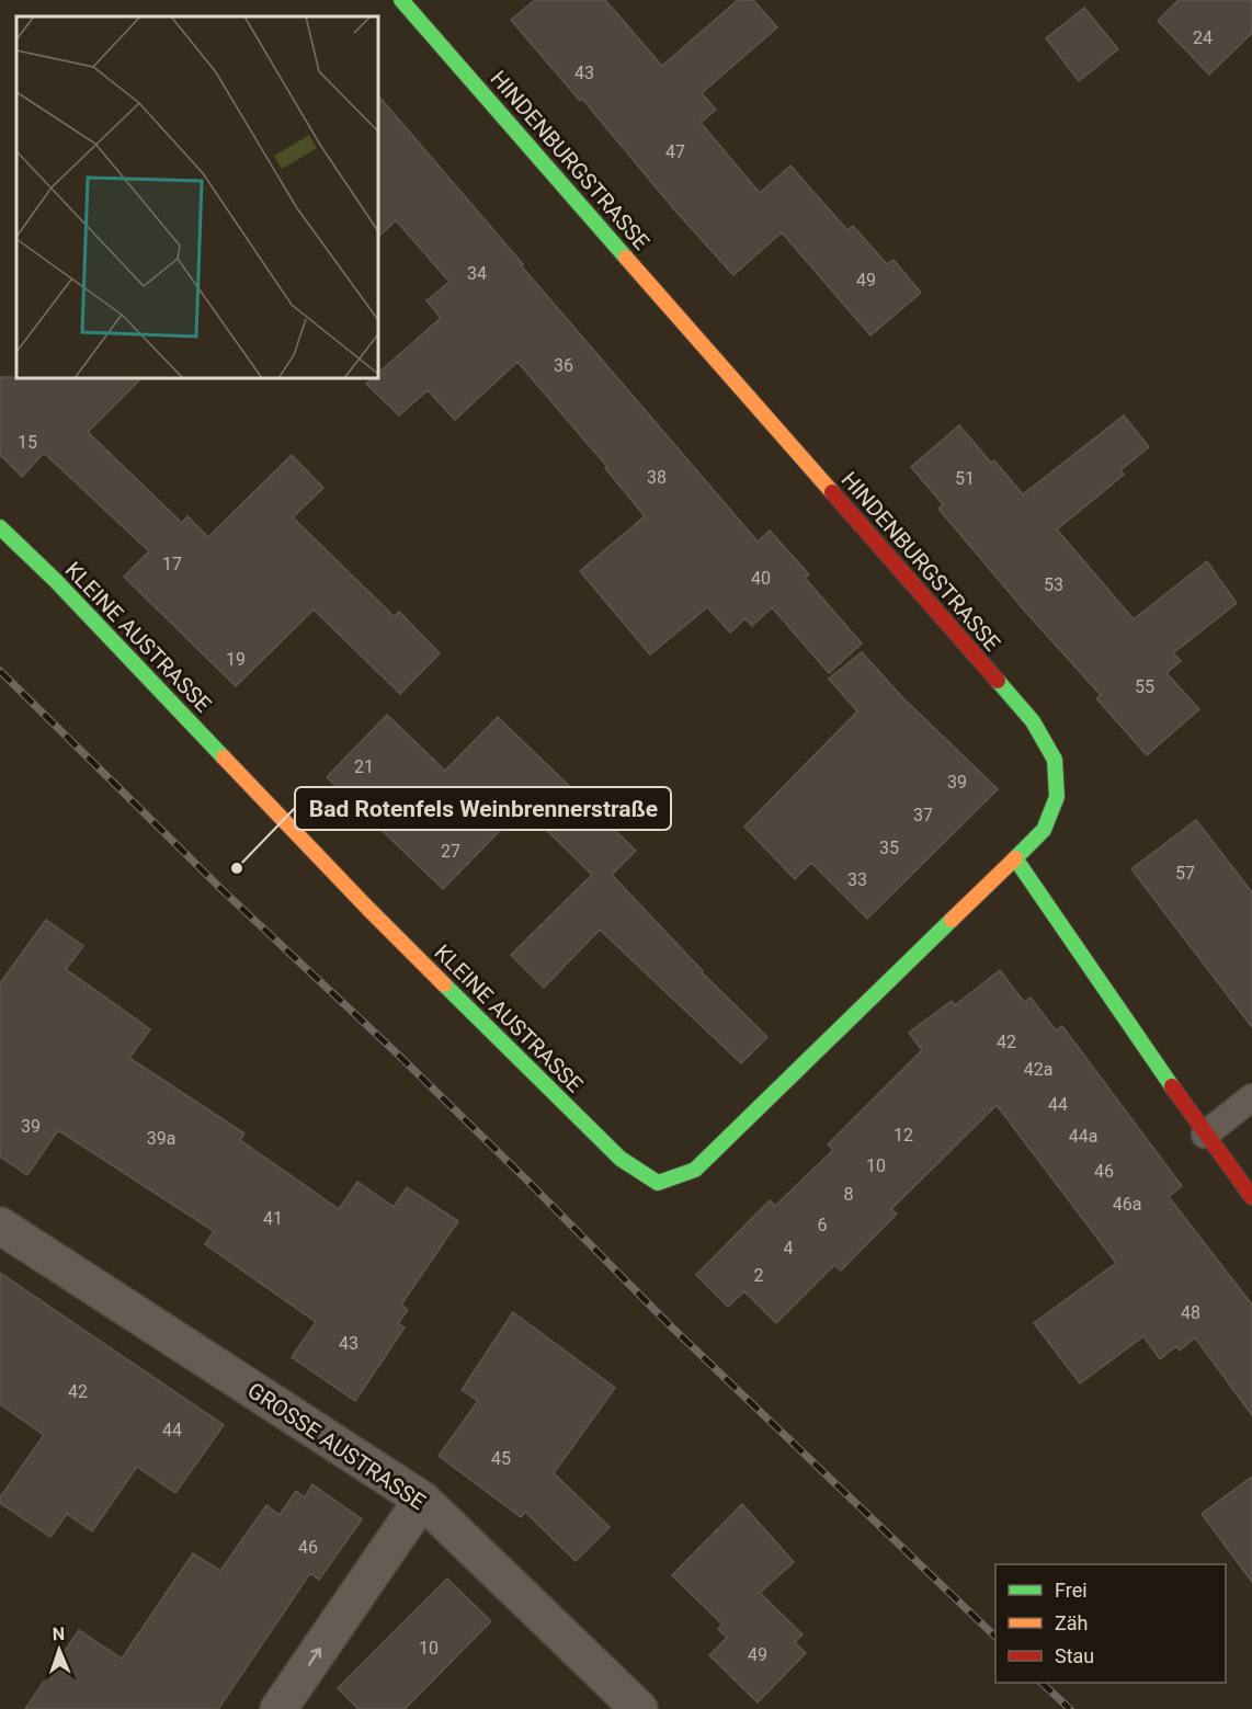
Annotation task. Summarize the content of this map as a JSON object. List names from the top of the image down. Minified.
{"streets":{"street":["HINDENBURGSTRASSE","KLEINE AUSTRASSE","GROSSE AUSTRASSE"]},"crossings":[["HINDENBURGSTRASSE","KLEINE AUSTRASSE"]],"places":["Bad Rotenfels Weinbrennerstraße"],"house_numbers":["24","43","47","34","49","36","15","38","51","17","40","53","19","55","21","39","37","35","27","57","33","42","42a","44","39","12","44a","39a","10","46","8","46a","41","6","4","2","48","43","42","44","45","46","10","49"],"legend":["Frei","Zäh","Stau"],"north":"top"}
